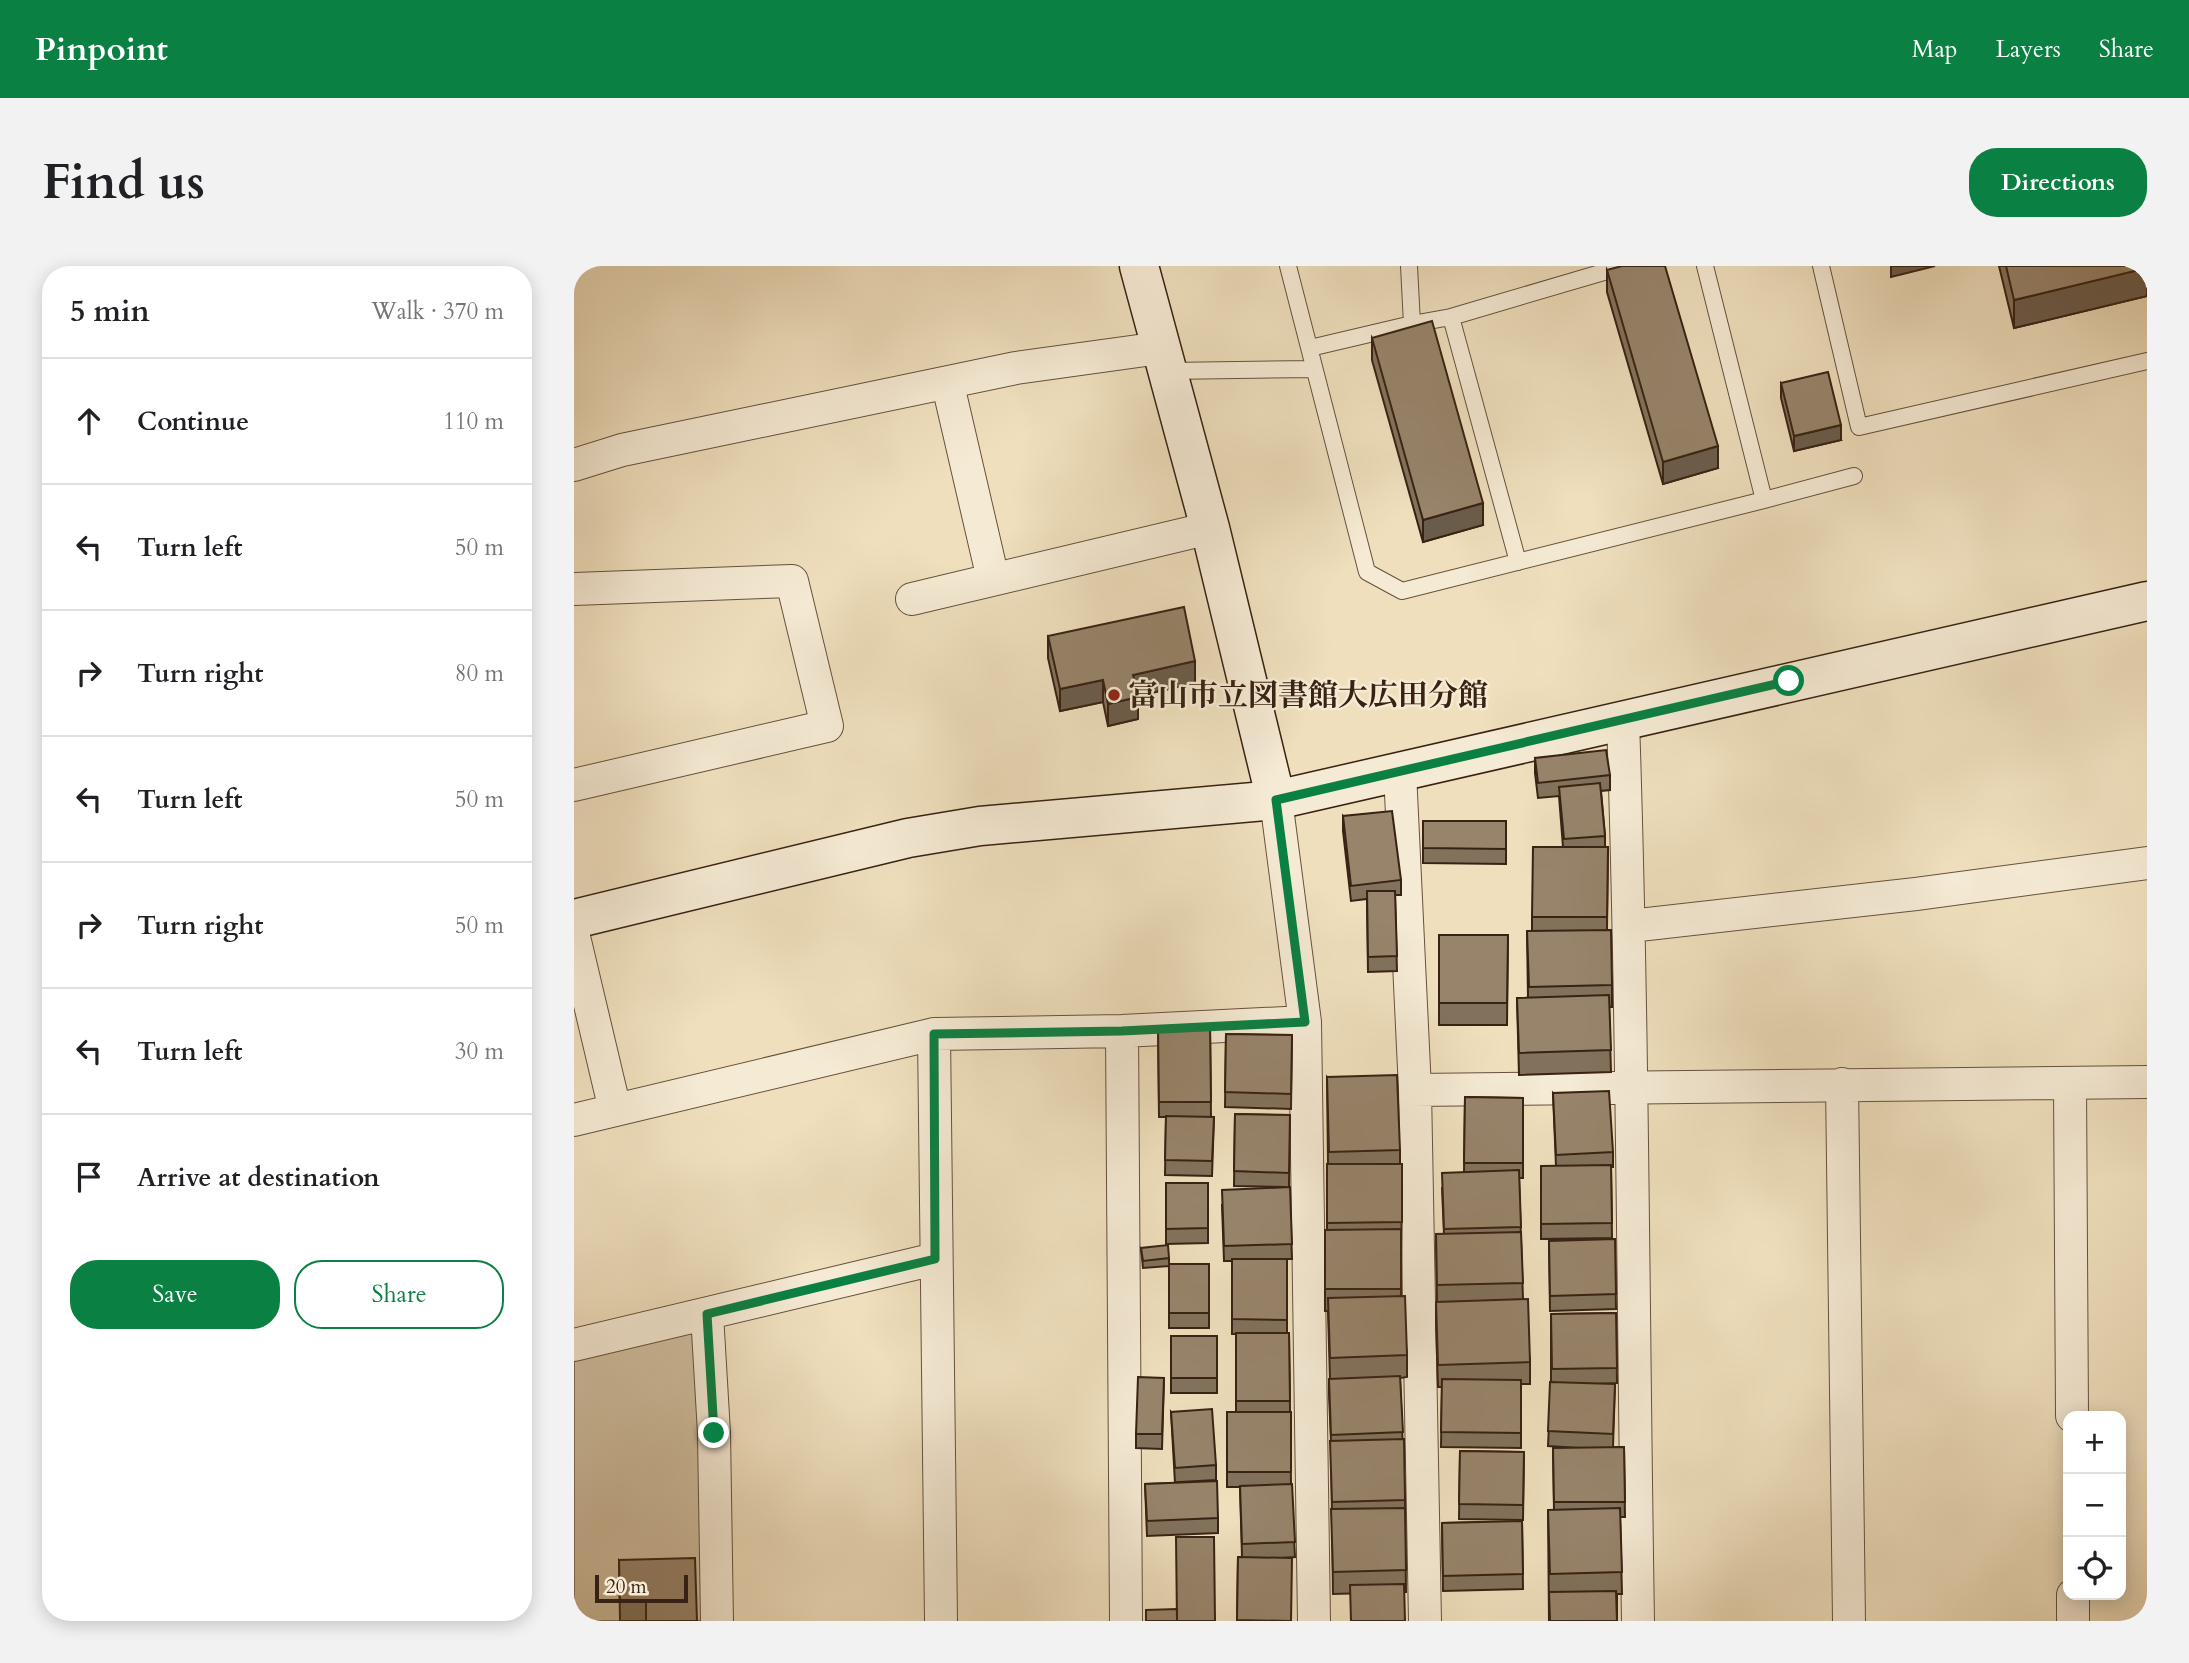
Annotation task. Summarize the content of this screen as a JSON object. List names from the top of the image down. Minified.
{"places":["富山市立図書館大広田分館"],"scale_bar":"20 m","page":{"header":"Pinpoint","nav":["Map","Layers","Share"],"buttons":["Directions",["Save","Share"]],"title":"Find us","heading":["5 min","Walk · 370 m"],"list":[["Continue","110 m"],["Turn left","50 m"],["Turn right","80 m"],["Turn left","50 m"],["Turn right","50 m"],["Turn left","30 m"],"Arrive at destination"],"map_buttons":["+","−"],"scale":"20 m"}}
